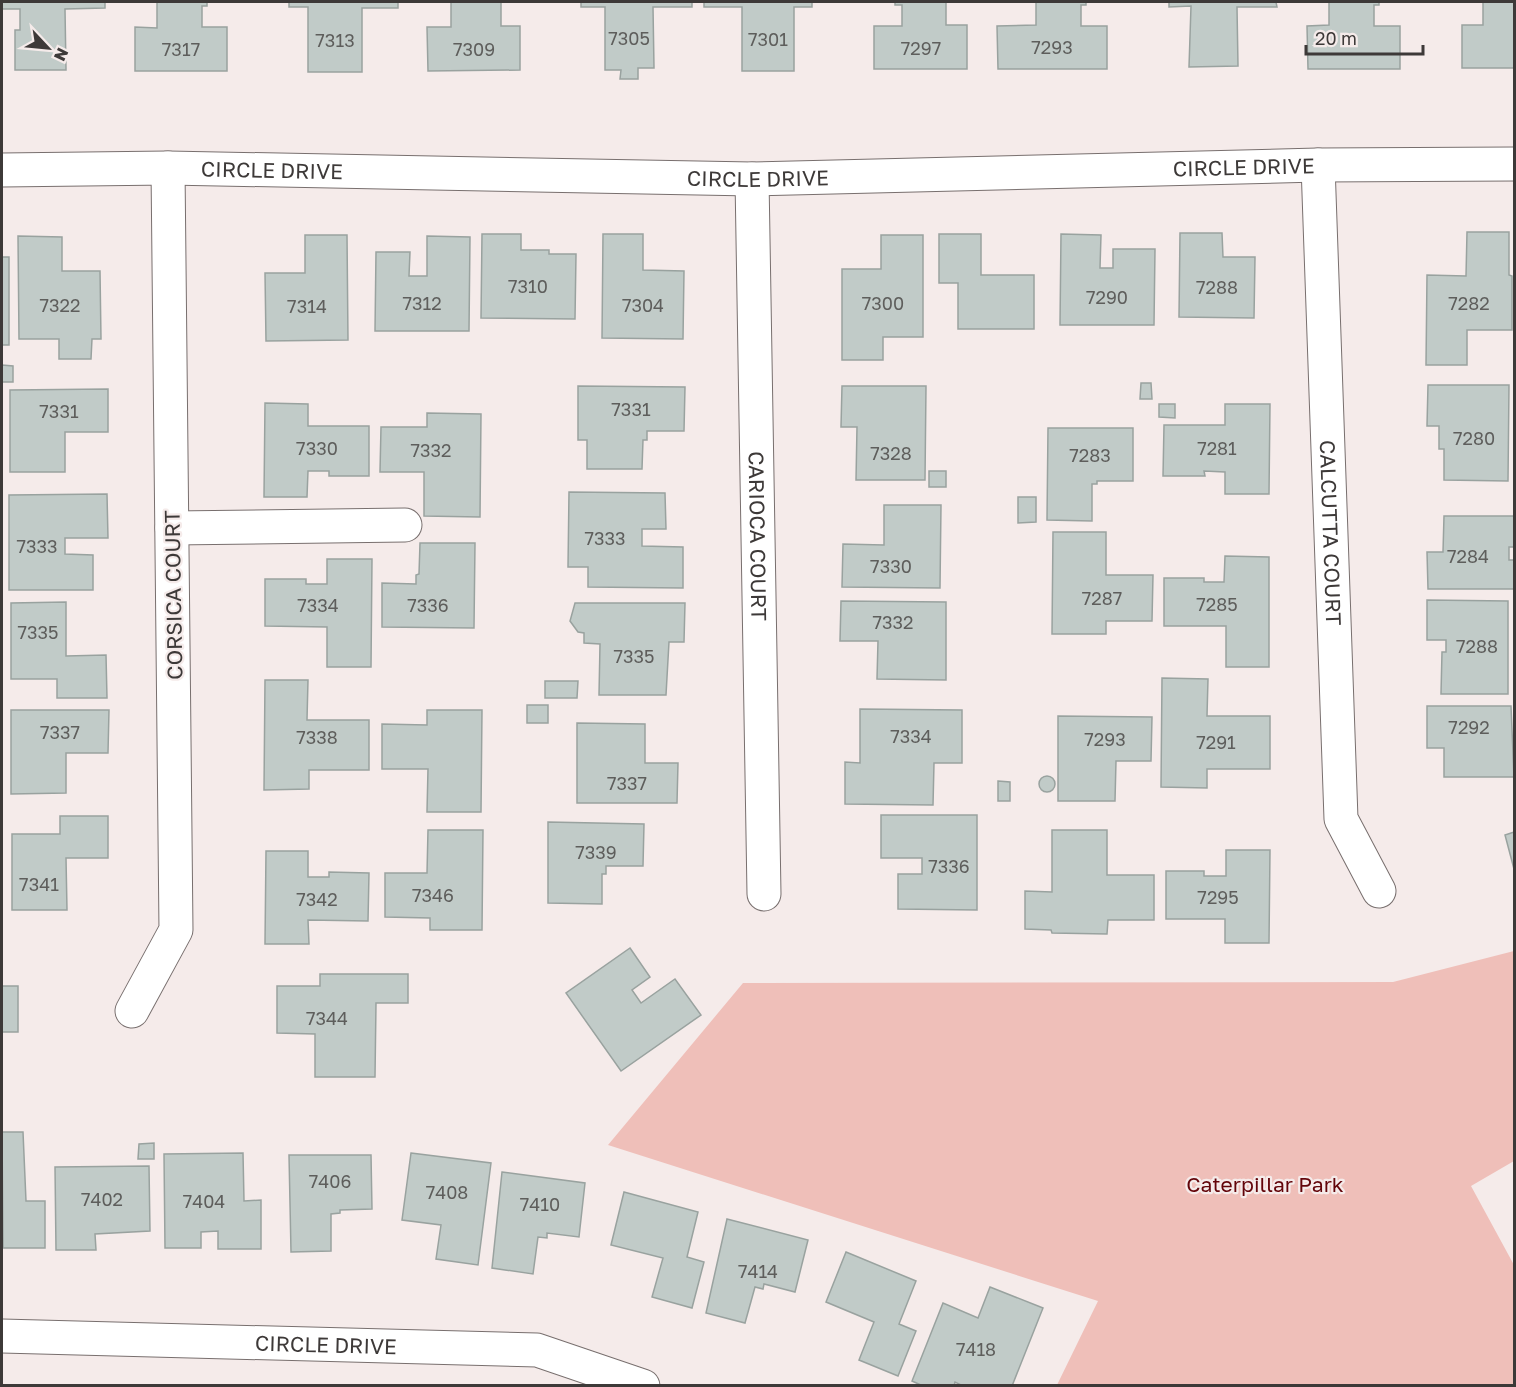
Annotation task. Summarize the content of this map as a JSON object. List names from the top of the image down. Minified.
{"streets":{"street":["CIRCLE DRIVE","CALCUTTA COURT","CARIOCA COURT","CORSICA COURT"]},"crossings":[["CIRCLE DRIVE","CALCUTTA COURT"],["CIRCLE DRIVE","CARIOCA COURT"],["CIRCLE DRIVE","CORSICA COURT"]],"parks":["Caterpillar Park"],"house_numbers":["7305","7301","7313","7293","7297","7317","7309","7310","7288","7290","7312","7300","7282","7322","7304","7314","7331","7331","7280","7330","7281","7332","7328","7283","7333","7333","7284","7330","7287","7285","7334","7336","7332","7335","7288","7335","7292","7337","7334","7338","7293","7291","7337","7339","7336","7341","7346","7295","7342","7344","7406","7408","7402","7404","7410","7414","7418"],"scale_bar":"20 m","north":"bottom right"}
